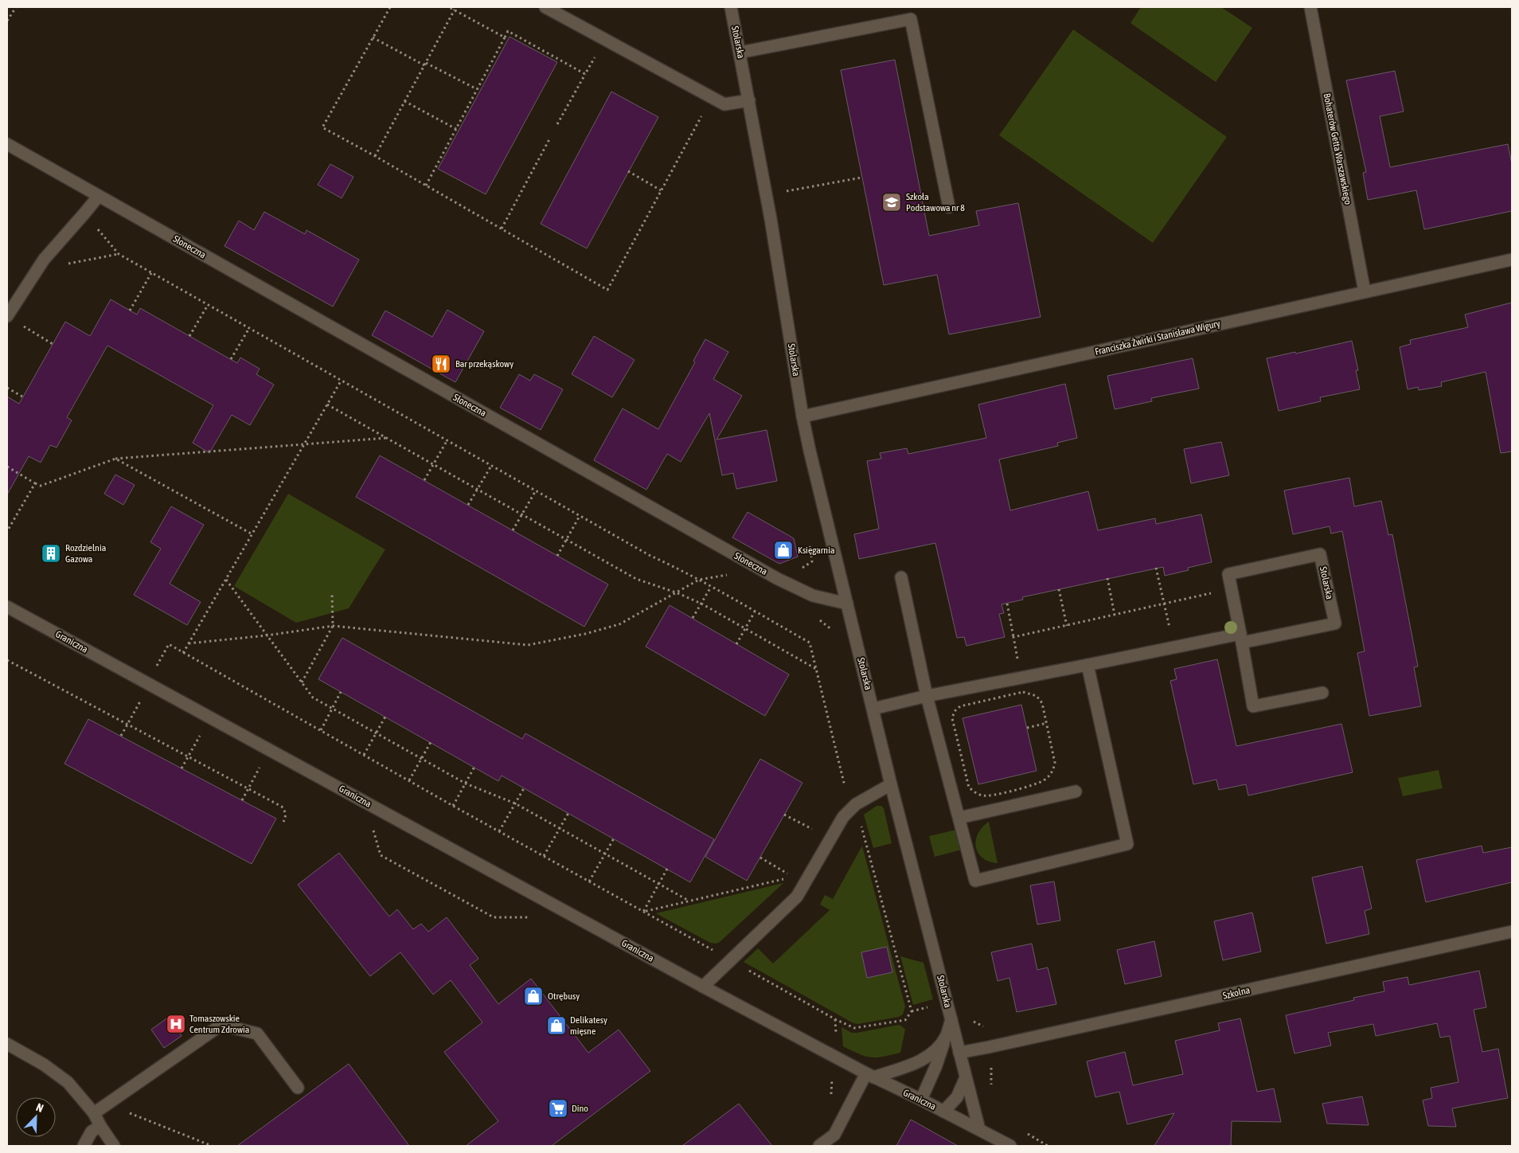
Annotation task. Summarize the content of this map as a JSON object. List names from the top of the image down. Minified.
{"streets":{"street":["Stolarska","Bohaterów Getta Warszawskiego","Słoneczna","Franciszka Żwirki i Stanisława Wigury","Graniczna","Szkolna"]},"crossings":[["Stolarska","Słoneczna"],["Stolarska","Franciszka Żwirki i Stanisława Wigury"],["Stolarska","Graniczna"],["Stolarska","Szkolna"],["Bohaterów Getta Warszawskiego","Franciszka Żwirki i Stanisława Wigury"]],"places":{"school or university":["Szkoła Podstawowa nr 8"],"restaurant":["Bar przekąskowy"],"shop":["Księgarnia","Otrębusy","Delikatesy mięsne"],"building":["Rozdzielnia Gazowa"],"hospital":["Tomaszowskie Centrum Zdrowia"],"supermarket":["Dino"]},"north":"top right"}
